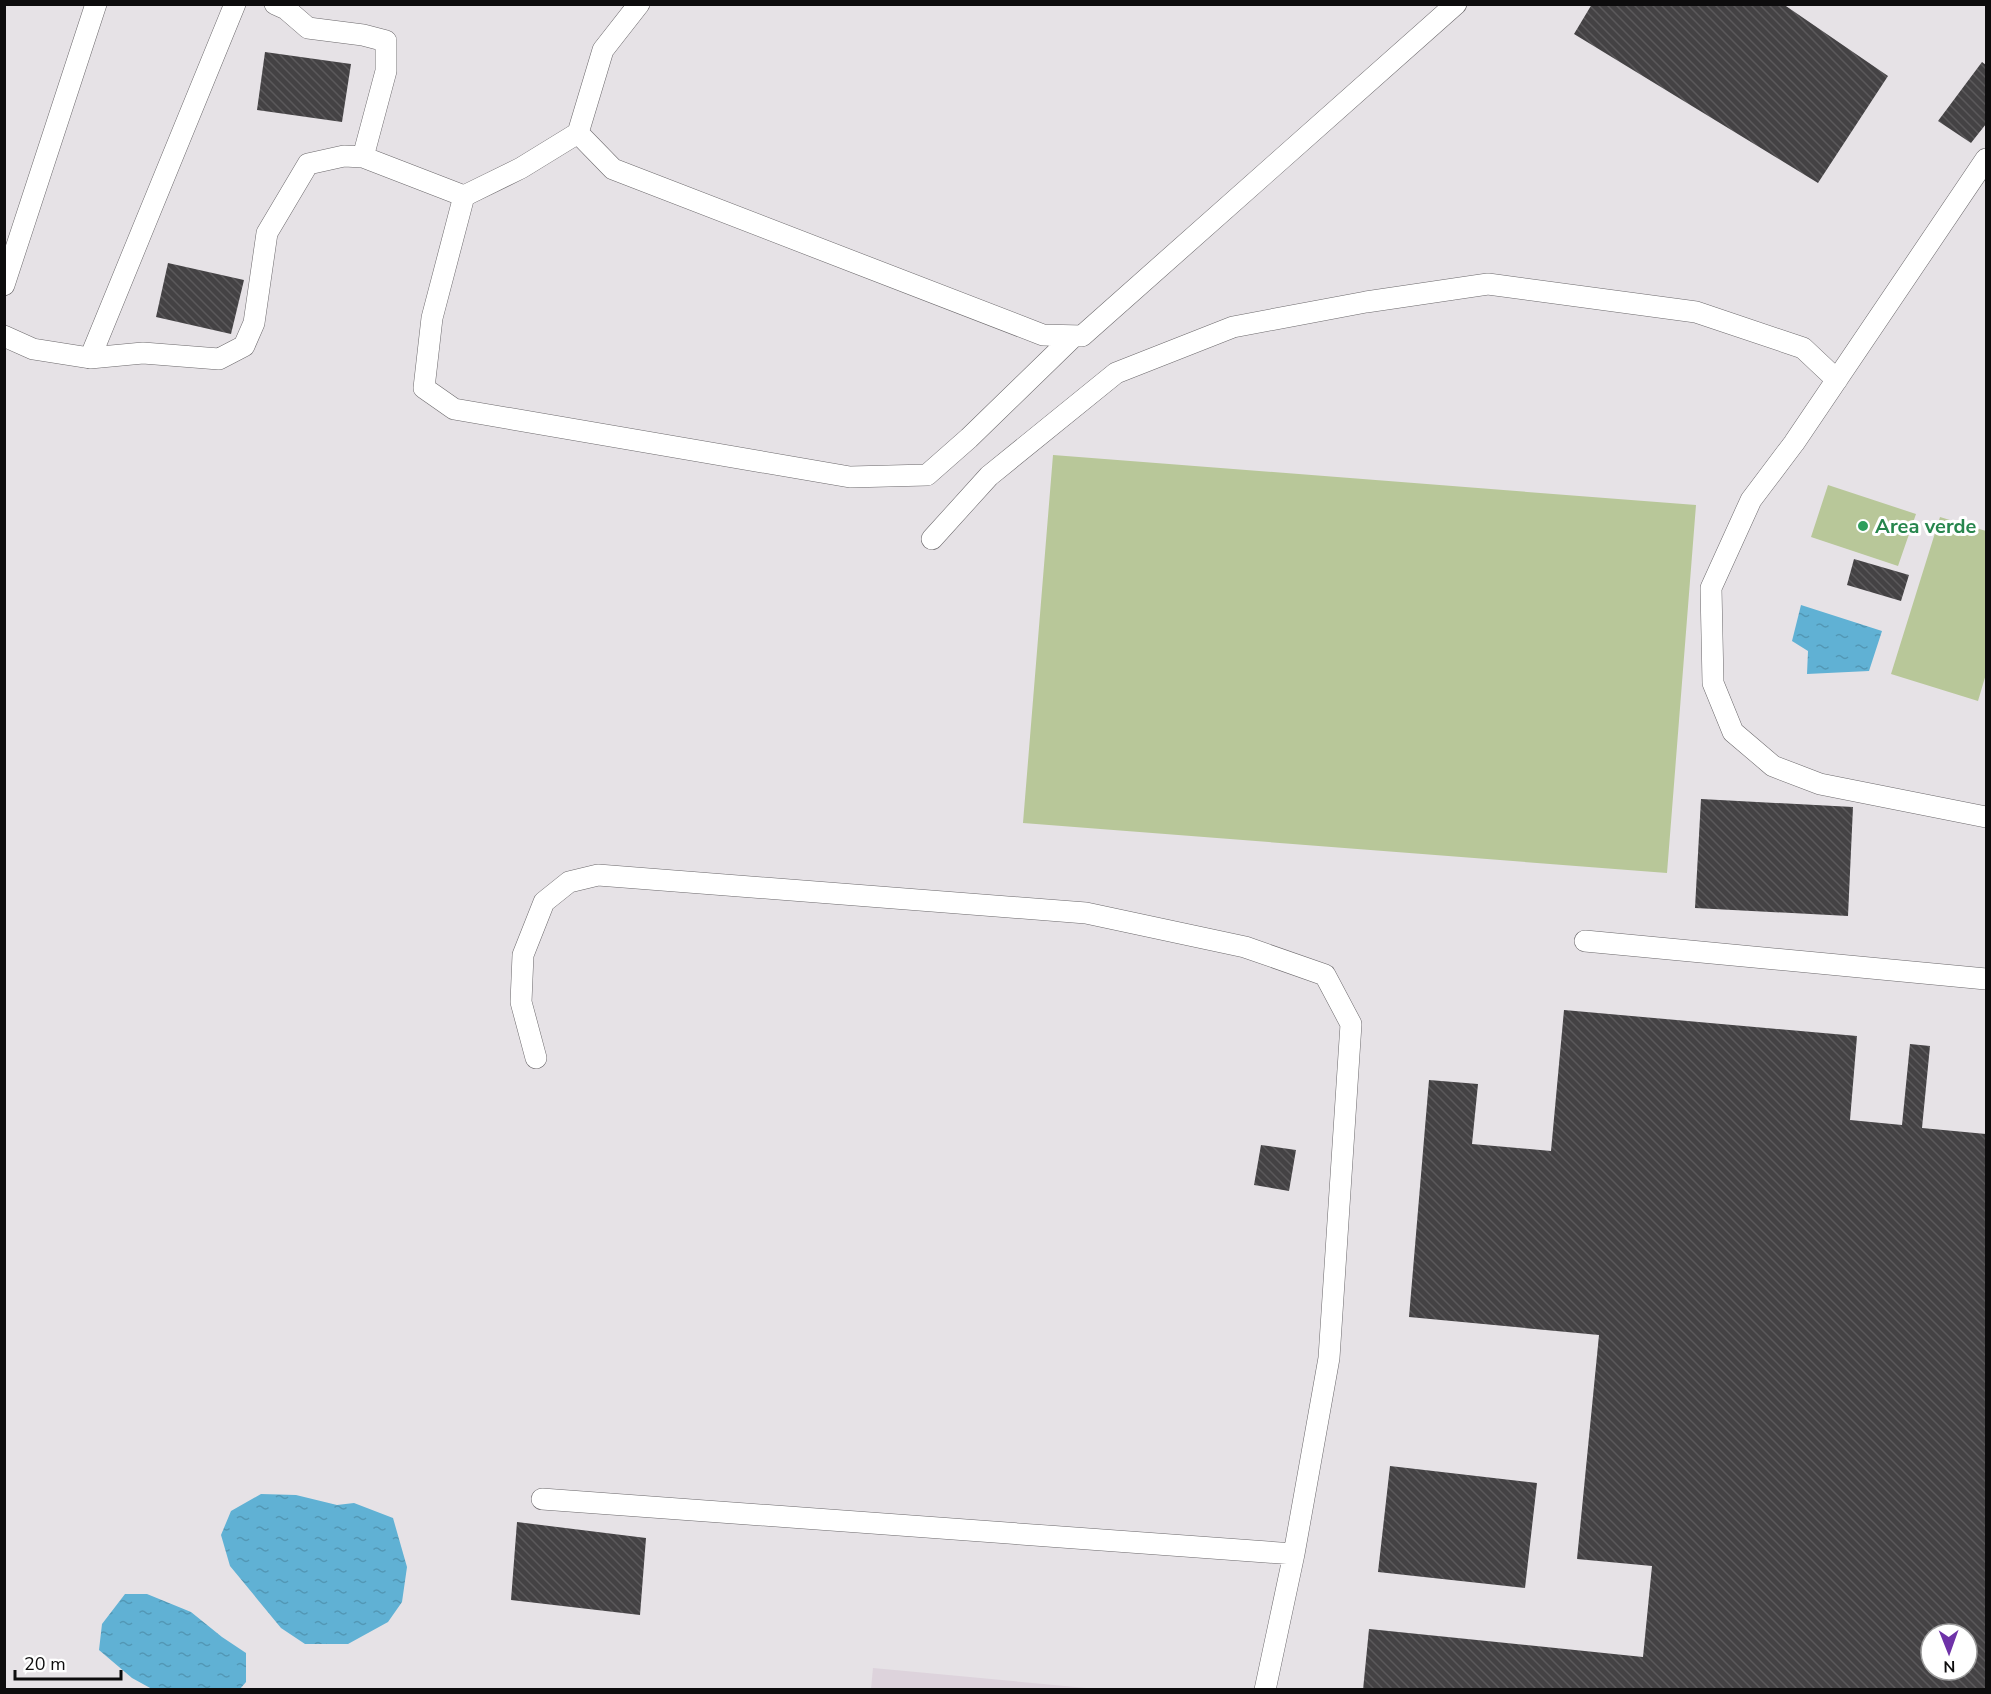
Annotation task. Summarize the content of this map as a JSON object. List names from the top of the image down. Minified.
{"places":["Area verde"],"scale_bar":"20 m","north":"bottom"}
